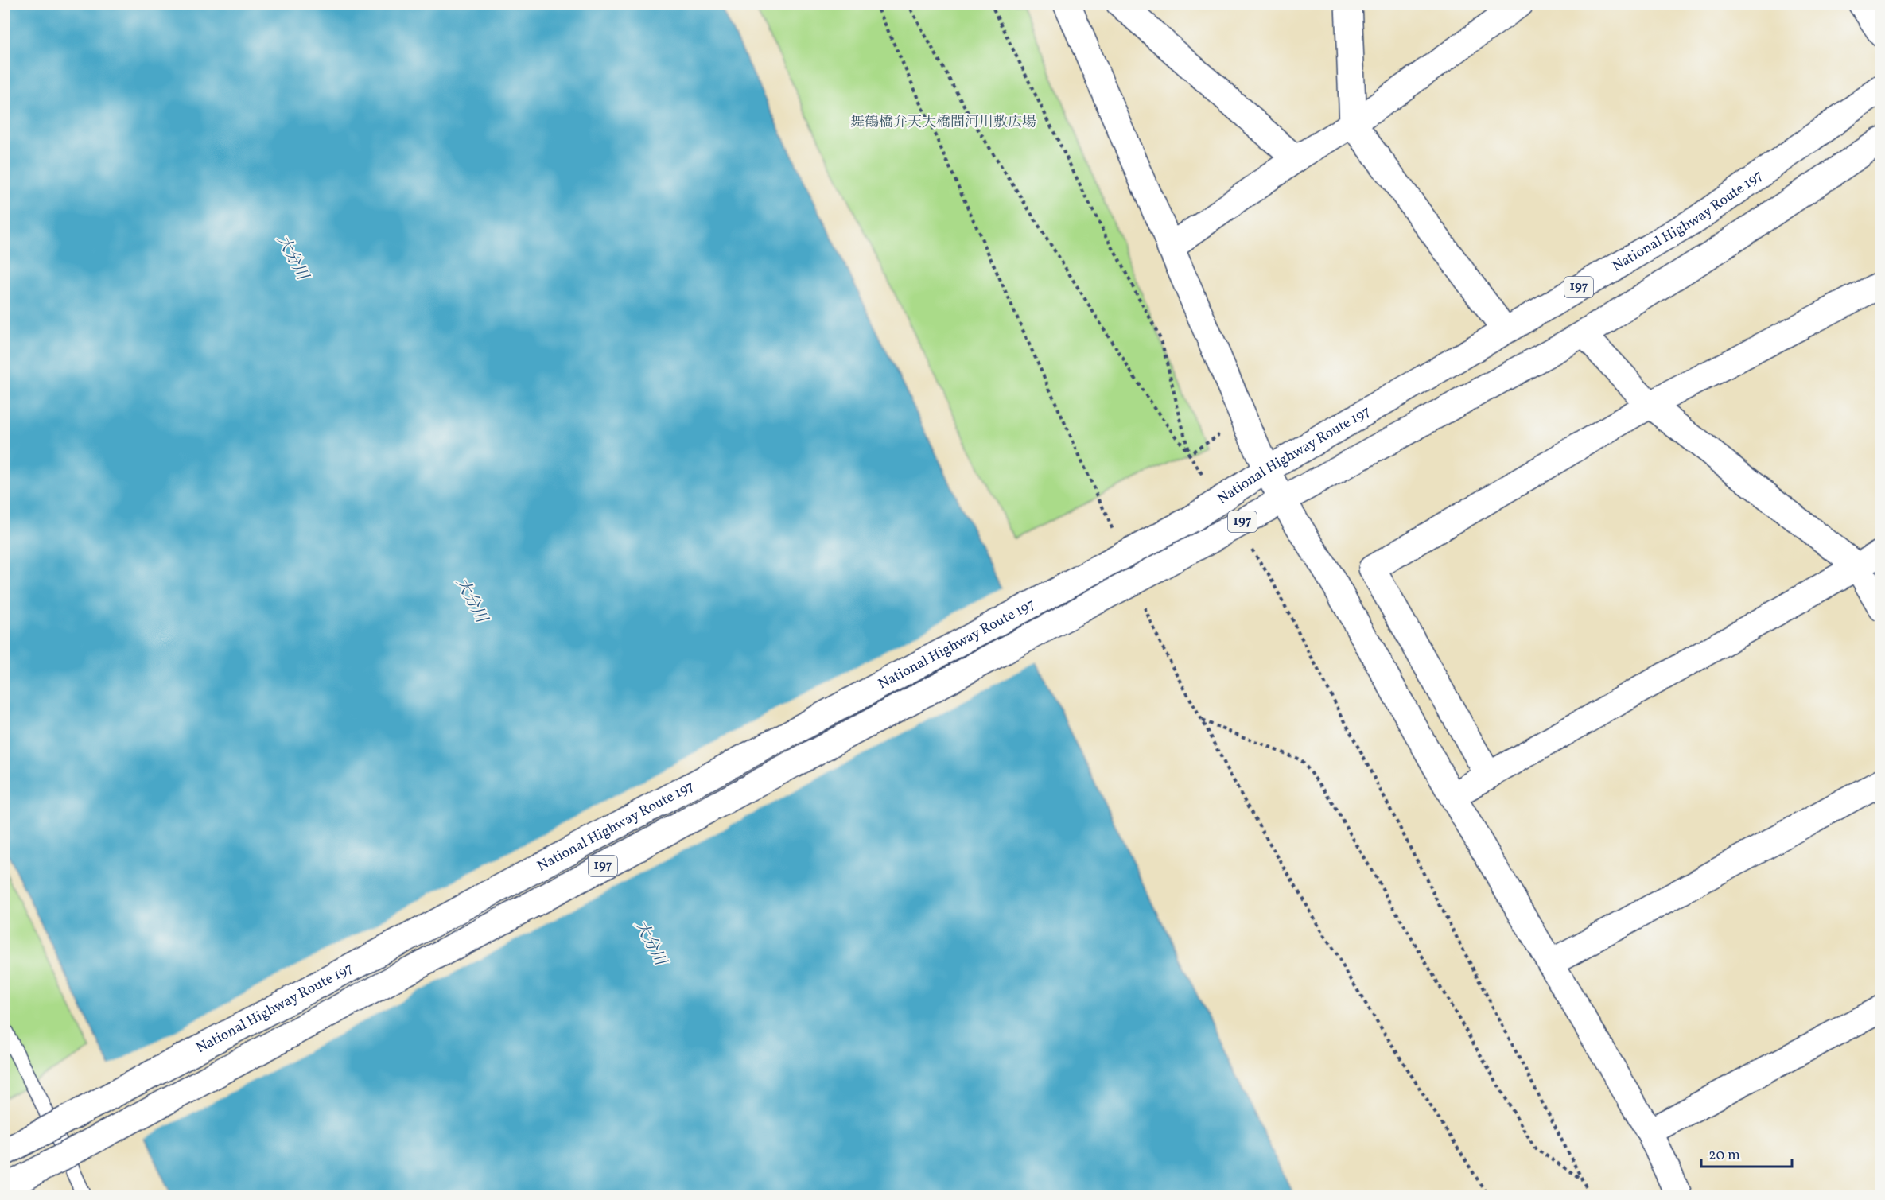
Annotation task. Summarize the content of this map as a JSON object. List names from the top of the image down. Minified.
{"streets":{"main road":["National Highway Route 197","197"]},"water":["大分川"],"parks":["舞鶴橋弁天大橋間河川敷広場"],"scale_bar":"20 m"}
